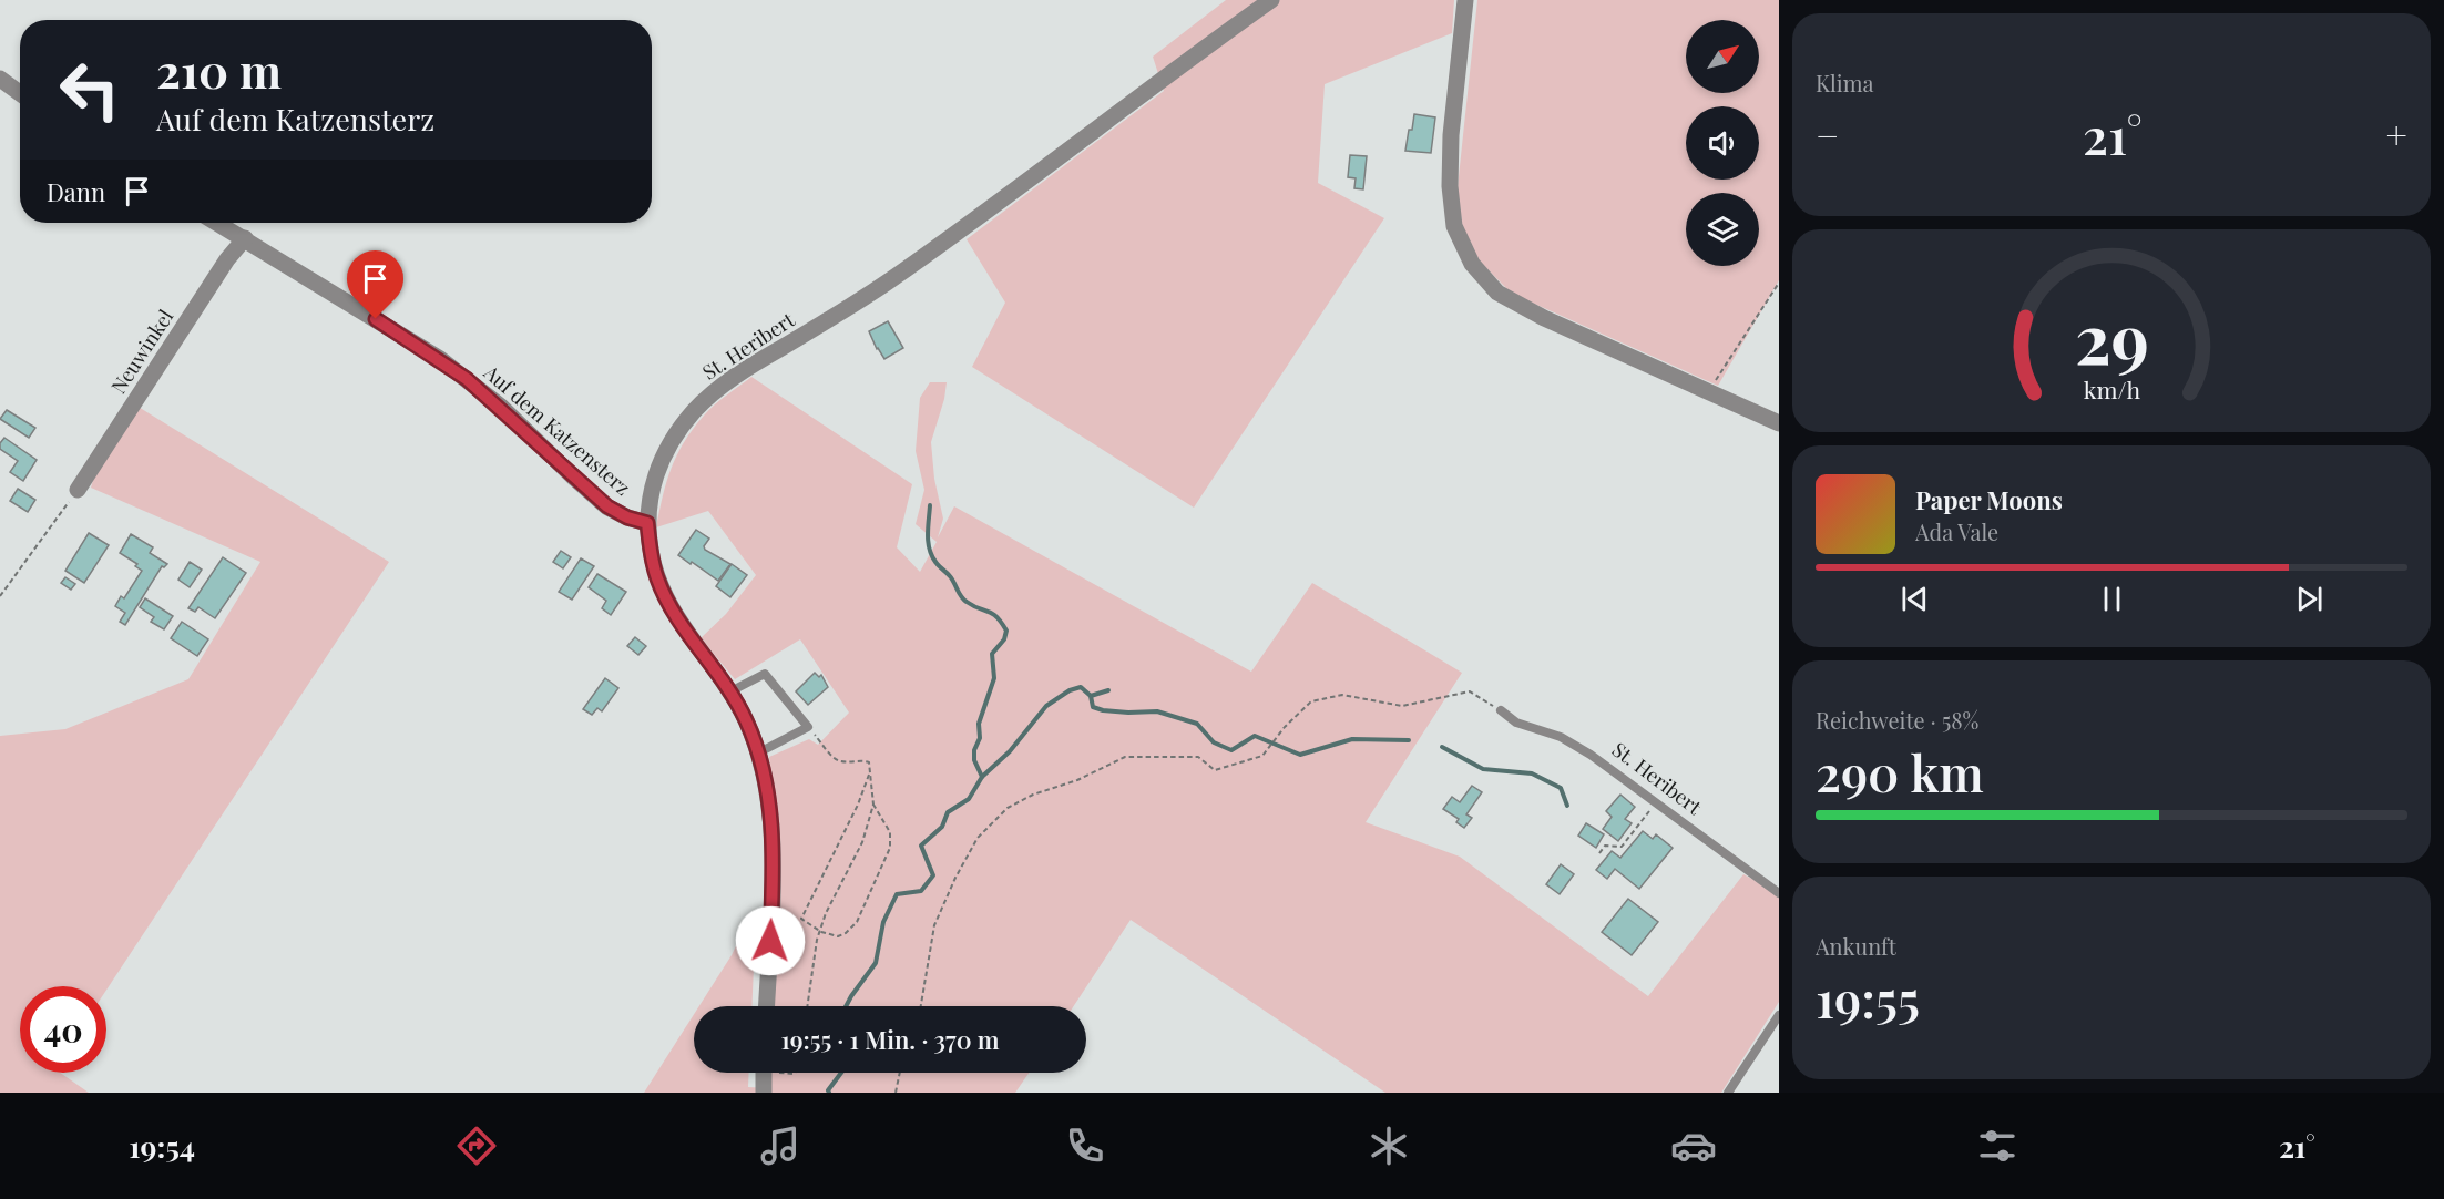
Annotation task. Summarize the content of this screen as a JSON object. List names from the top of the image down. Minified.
{"streets":{"street":["St. Heribert","Neuwinkel","Auf dem Katzensterz"]},"crossings":[["St. Heribert","Auf dem Katzensterz"],["Neuwinkel","Auf dem Katzensterz"]],"north":"top right","page":{"tile":["Klima",["Reichweite · 58%","290 km"],["Ankunft","19:55"]],"turn":["210 m","Auf dem Katzensterz"],"heat":["−","21°","+"],"then":"Dann","song":["Paper Moons","Ada Vale"],"limit":"40","trip":"19:55 · 1 Min. · 370 m","tabs":["19:54","21°"],"gauge":["29","km/h"]}}
